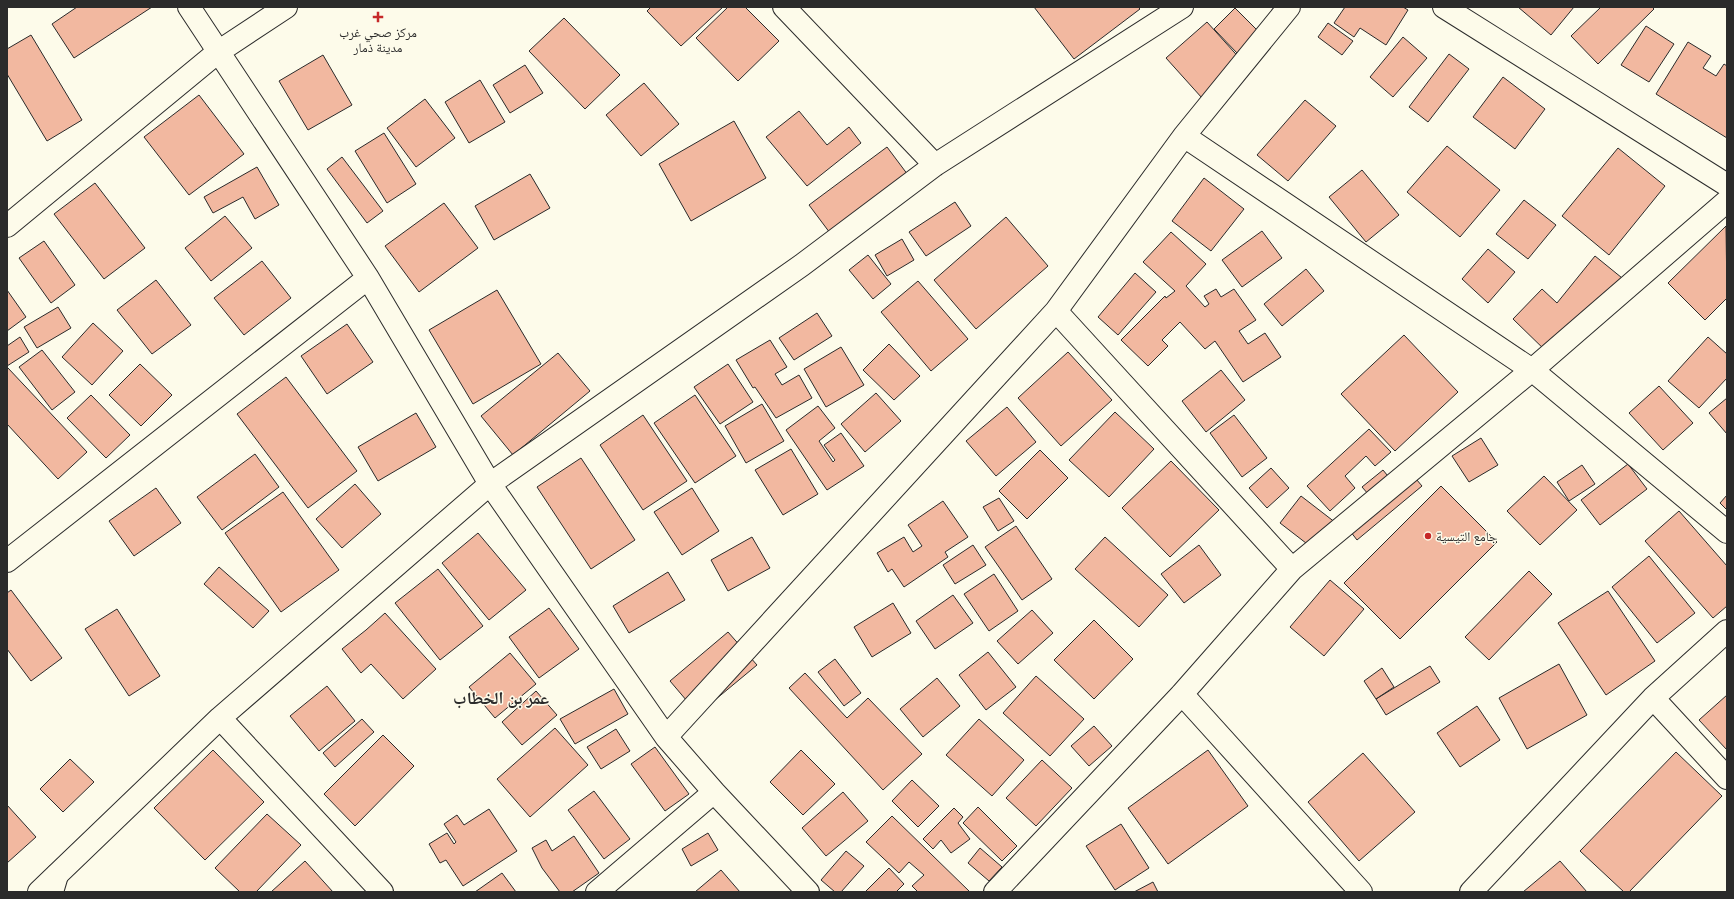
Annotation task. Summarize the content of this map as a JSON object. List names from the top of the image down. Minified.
{"districts":["عمر بن الخطاب"],"places":{"health":["مركز صحي غرب مدينة ذمار"],"other":["جامع التيسية"]}}
